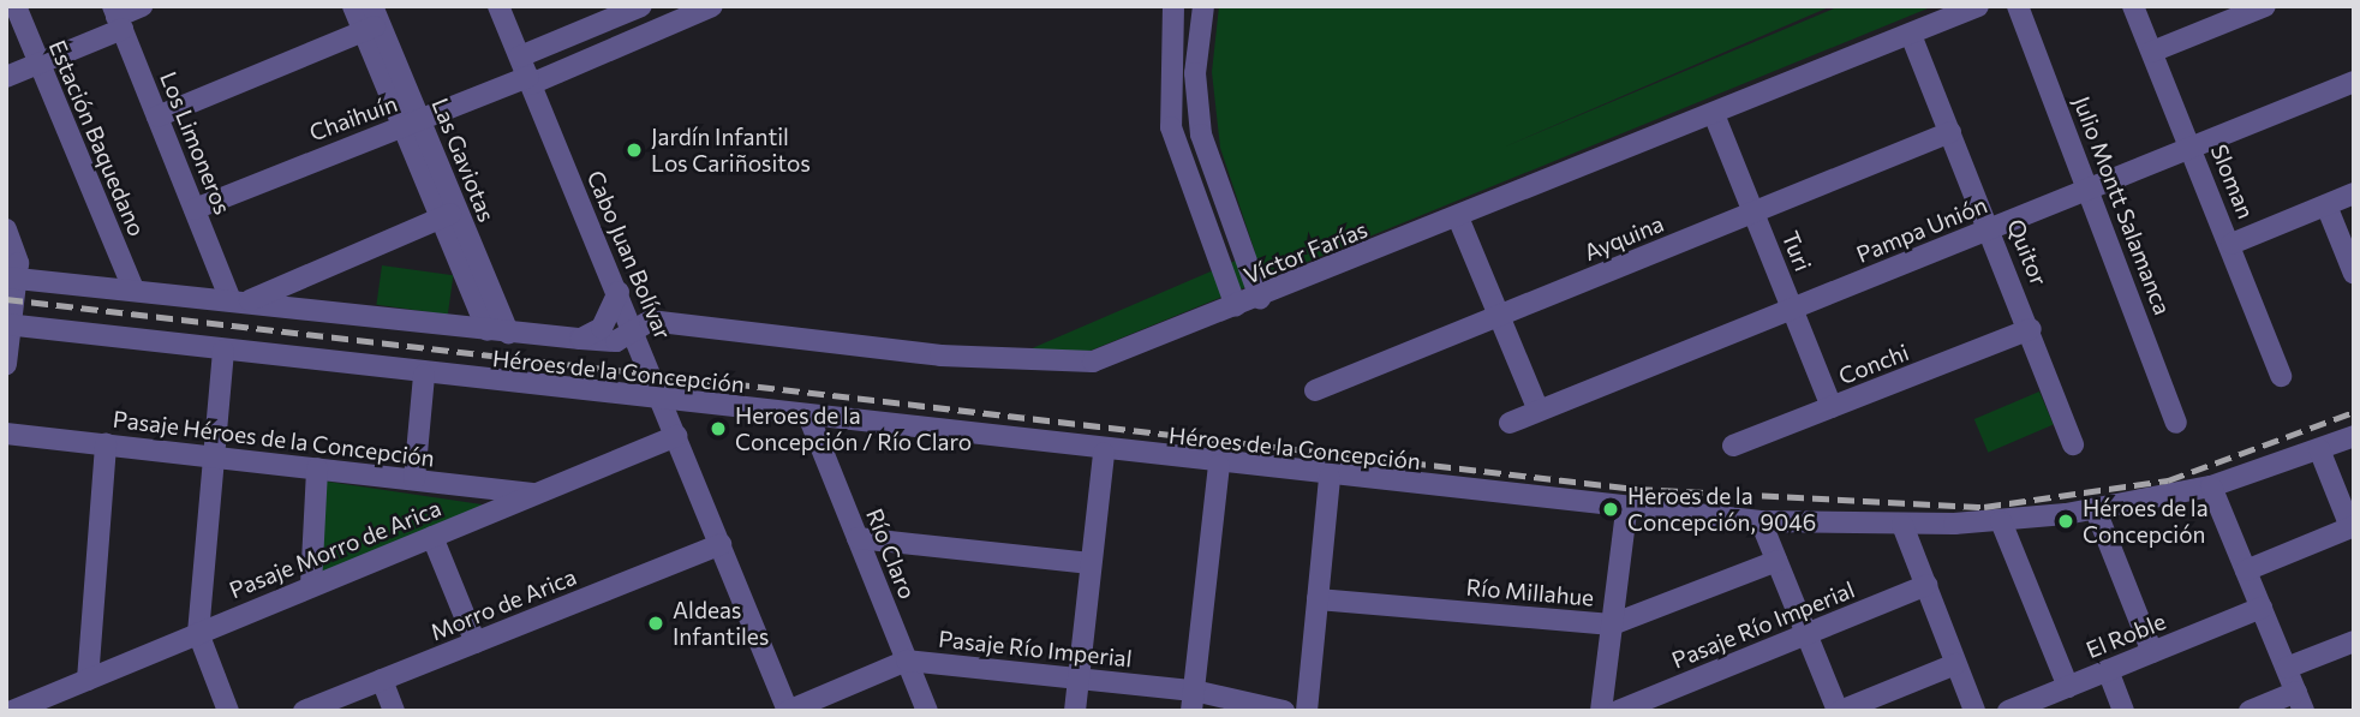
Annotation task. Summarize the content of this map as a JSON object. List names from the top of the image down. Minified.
{"streets":{"street":["Chaihuín","Estación Baquedano","Los Limoneros","Las Gaviotas","Sloman","Julio Montt Salamanca","Pampa Unión","Ayquina","Turi","Víctor Farías","Quitor","Cabo Juan Bolívar","Conchi","Héroes de la Concepción","Pasaje Héroes de la Concepción","Pasaje Morro de Arica","Río Claro","Río Millahue","Morro de Arica","Pasaje Río Imperial","El Roble"]},"crossings":[["Chaihuín","Los Limoneros"],["Chaihuín","Las Gaviotas"],["Chaihuín","Cabo Juan Bolívar"],["Estación Baquedano","Héroes de la Concepción"],["Los Limoneros","Héroes de la Concepción"],["Las Gaviotas","Héroes de la Concepción"],["Sloman","Pampa Unión"],["Julio Montt Salamanca","Pampa Unión"],["Pampa Unión","Turi"],["Pampa Unión","Quitor"],["Ayquina","Turi"],["Ayquina","Quitor"],["Turi","Víctor Farías"],["Turi","Conchi"],["Víctor Farías","Quitor"],["Víctor Farías","Cabo Juan Bolívar"],["Víctor Farías","Héroes de la Concepción"],["Quitor","Conchi"],["Cabo Juan Bolívar","Héroes de la Concepción"],["Cabo Juan Bolívar","Pasaje Morro de Arica"],["Cabo Juan Bolívar","Morro de Arica"],["Cabo Juan Bolívar","Pasaje Río Imperial"],["Héroes de la Concepción","Río Claro"],["Pasaje Héroes de la Concepción","Pasaje Morro de Arica"],["Río Claro","Pasaje Río Imperial"]],"places":["Jardín Infantil Los Cariñositos","Heroes de la Concepción / Río Claro","Heroes de la Concepción, 9046","Héroes de la Concepción","Aldeas Infantiles"]}
